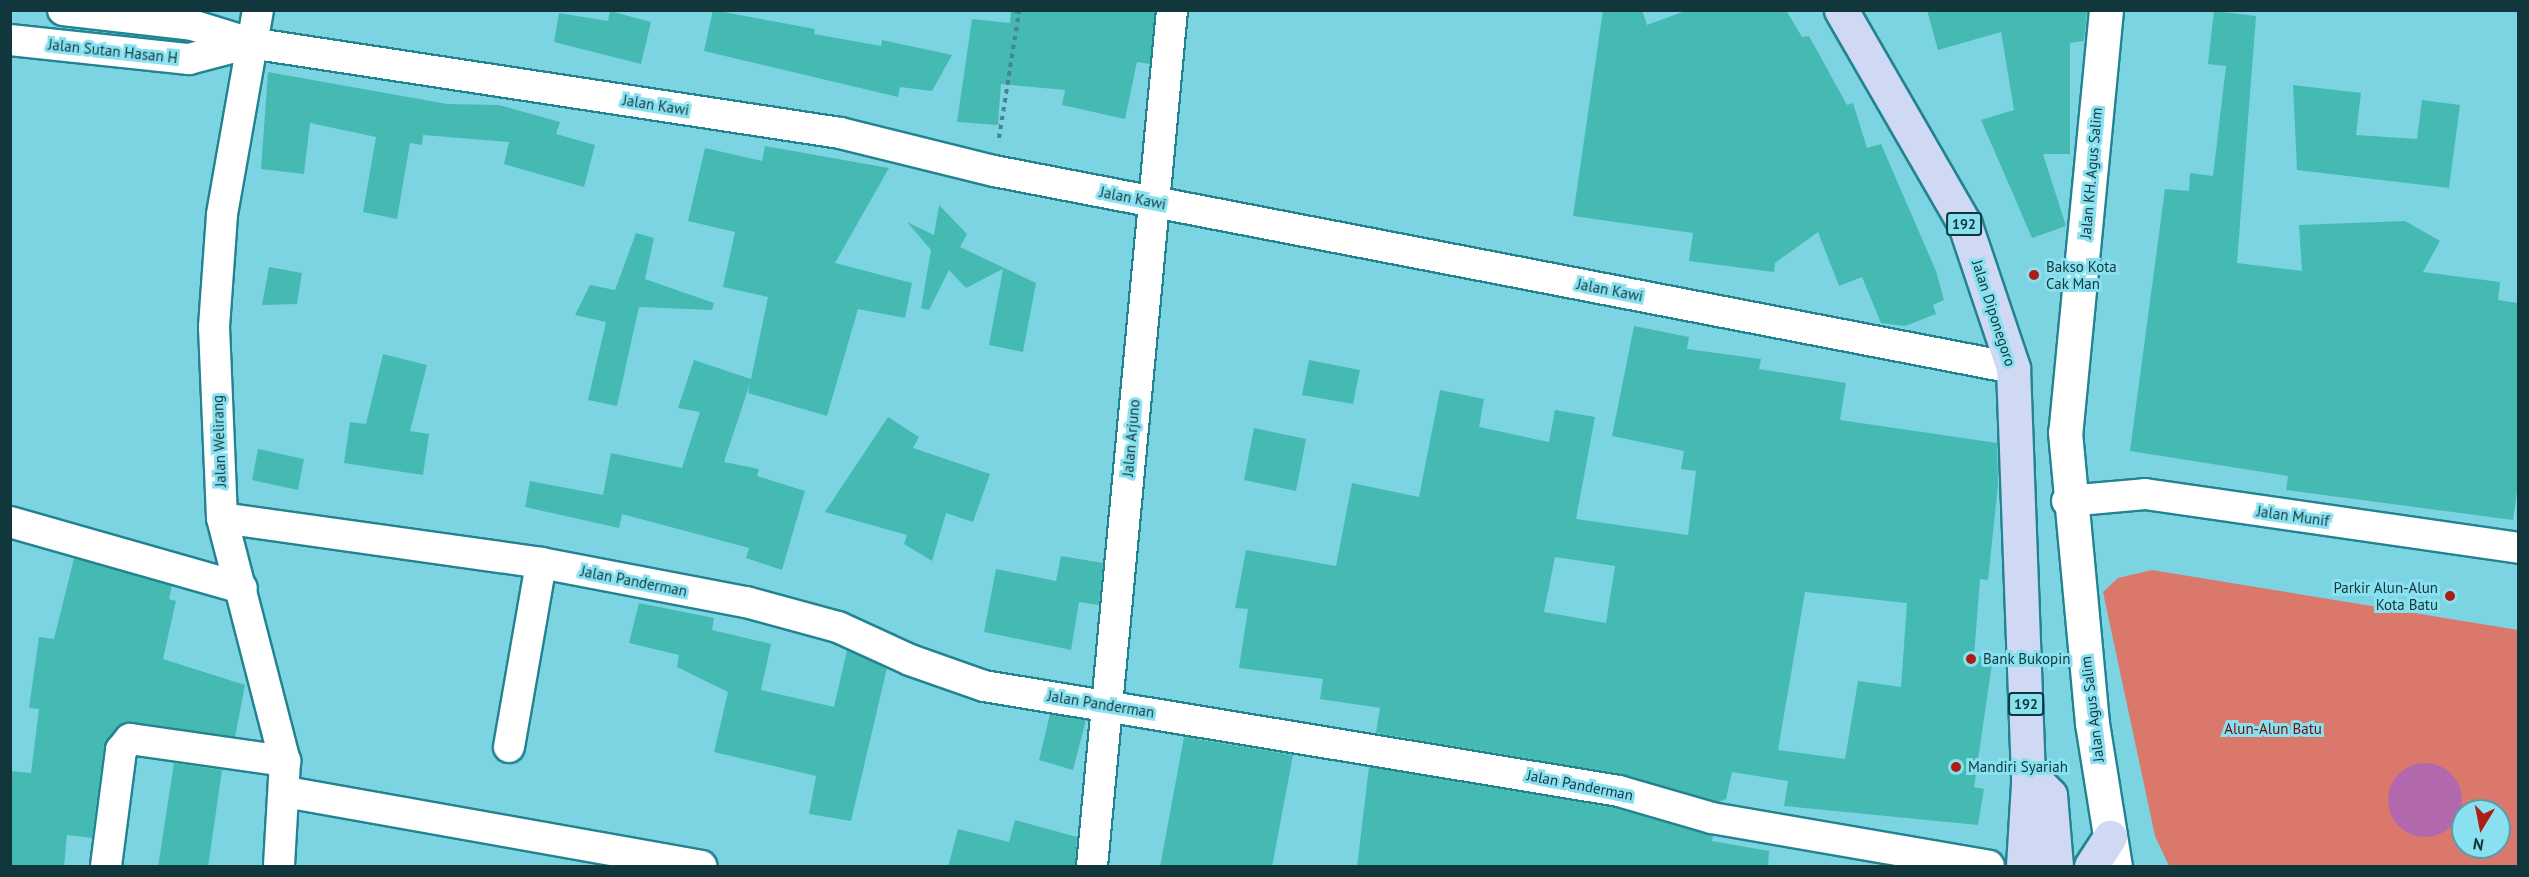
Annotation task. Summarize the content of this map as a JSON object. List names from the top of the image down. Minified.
{"streets":{"main road":["192","Jalan Diponegoro"],"street":["Jalan Sutan Hasan H","Jalan Kawi","Jalan KH. Agus Salim","Jalan Arjuno","Jalan Welirang","Jalan Munif","Jalan Panderman","Jalan Agus Salim"]},"crossings":[["Jalan Sutan Hasan H","Jalan Kawi"],["Jalan Sutan Hasan H","Jalan Welirang"],["Jalan Kawi","Jalan Diponegoro"],["Jalan Kawi","Jalan Arjuno"],["Jalan Kawi","Jalan Welirang"],["Jalan KH. Agus Salim","Jalan Munif"],["Jalan KH. Agus Salim","Jalan Agus Salim"],["192","Jalan Diponegoro"],["Jalan Arjuno","Jalan Panderman"],["Jalan Welirang","Jalan Panderman"]],"parks":["Alun-Alun Batu"],"places":["Bakso Kota Cak Man","Parkir Alun-Alun Kota Batu","Bank Bukopin","Mandiri Syariah"],"north":"bottom"}
